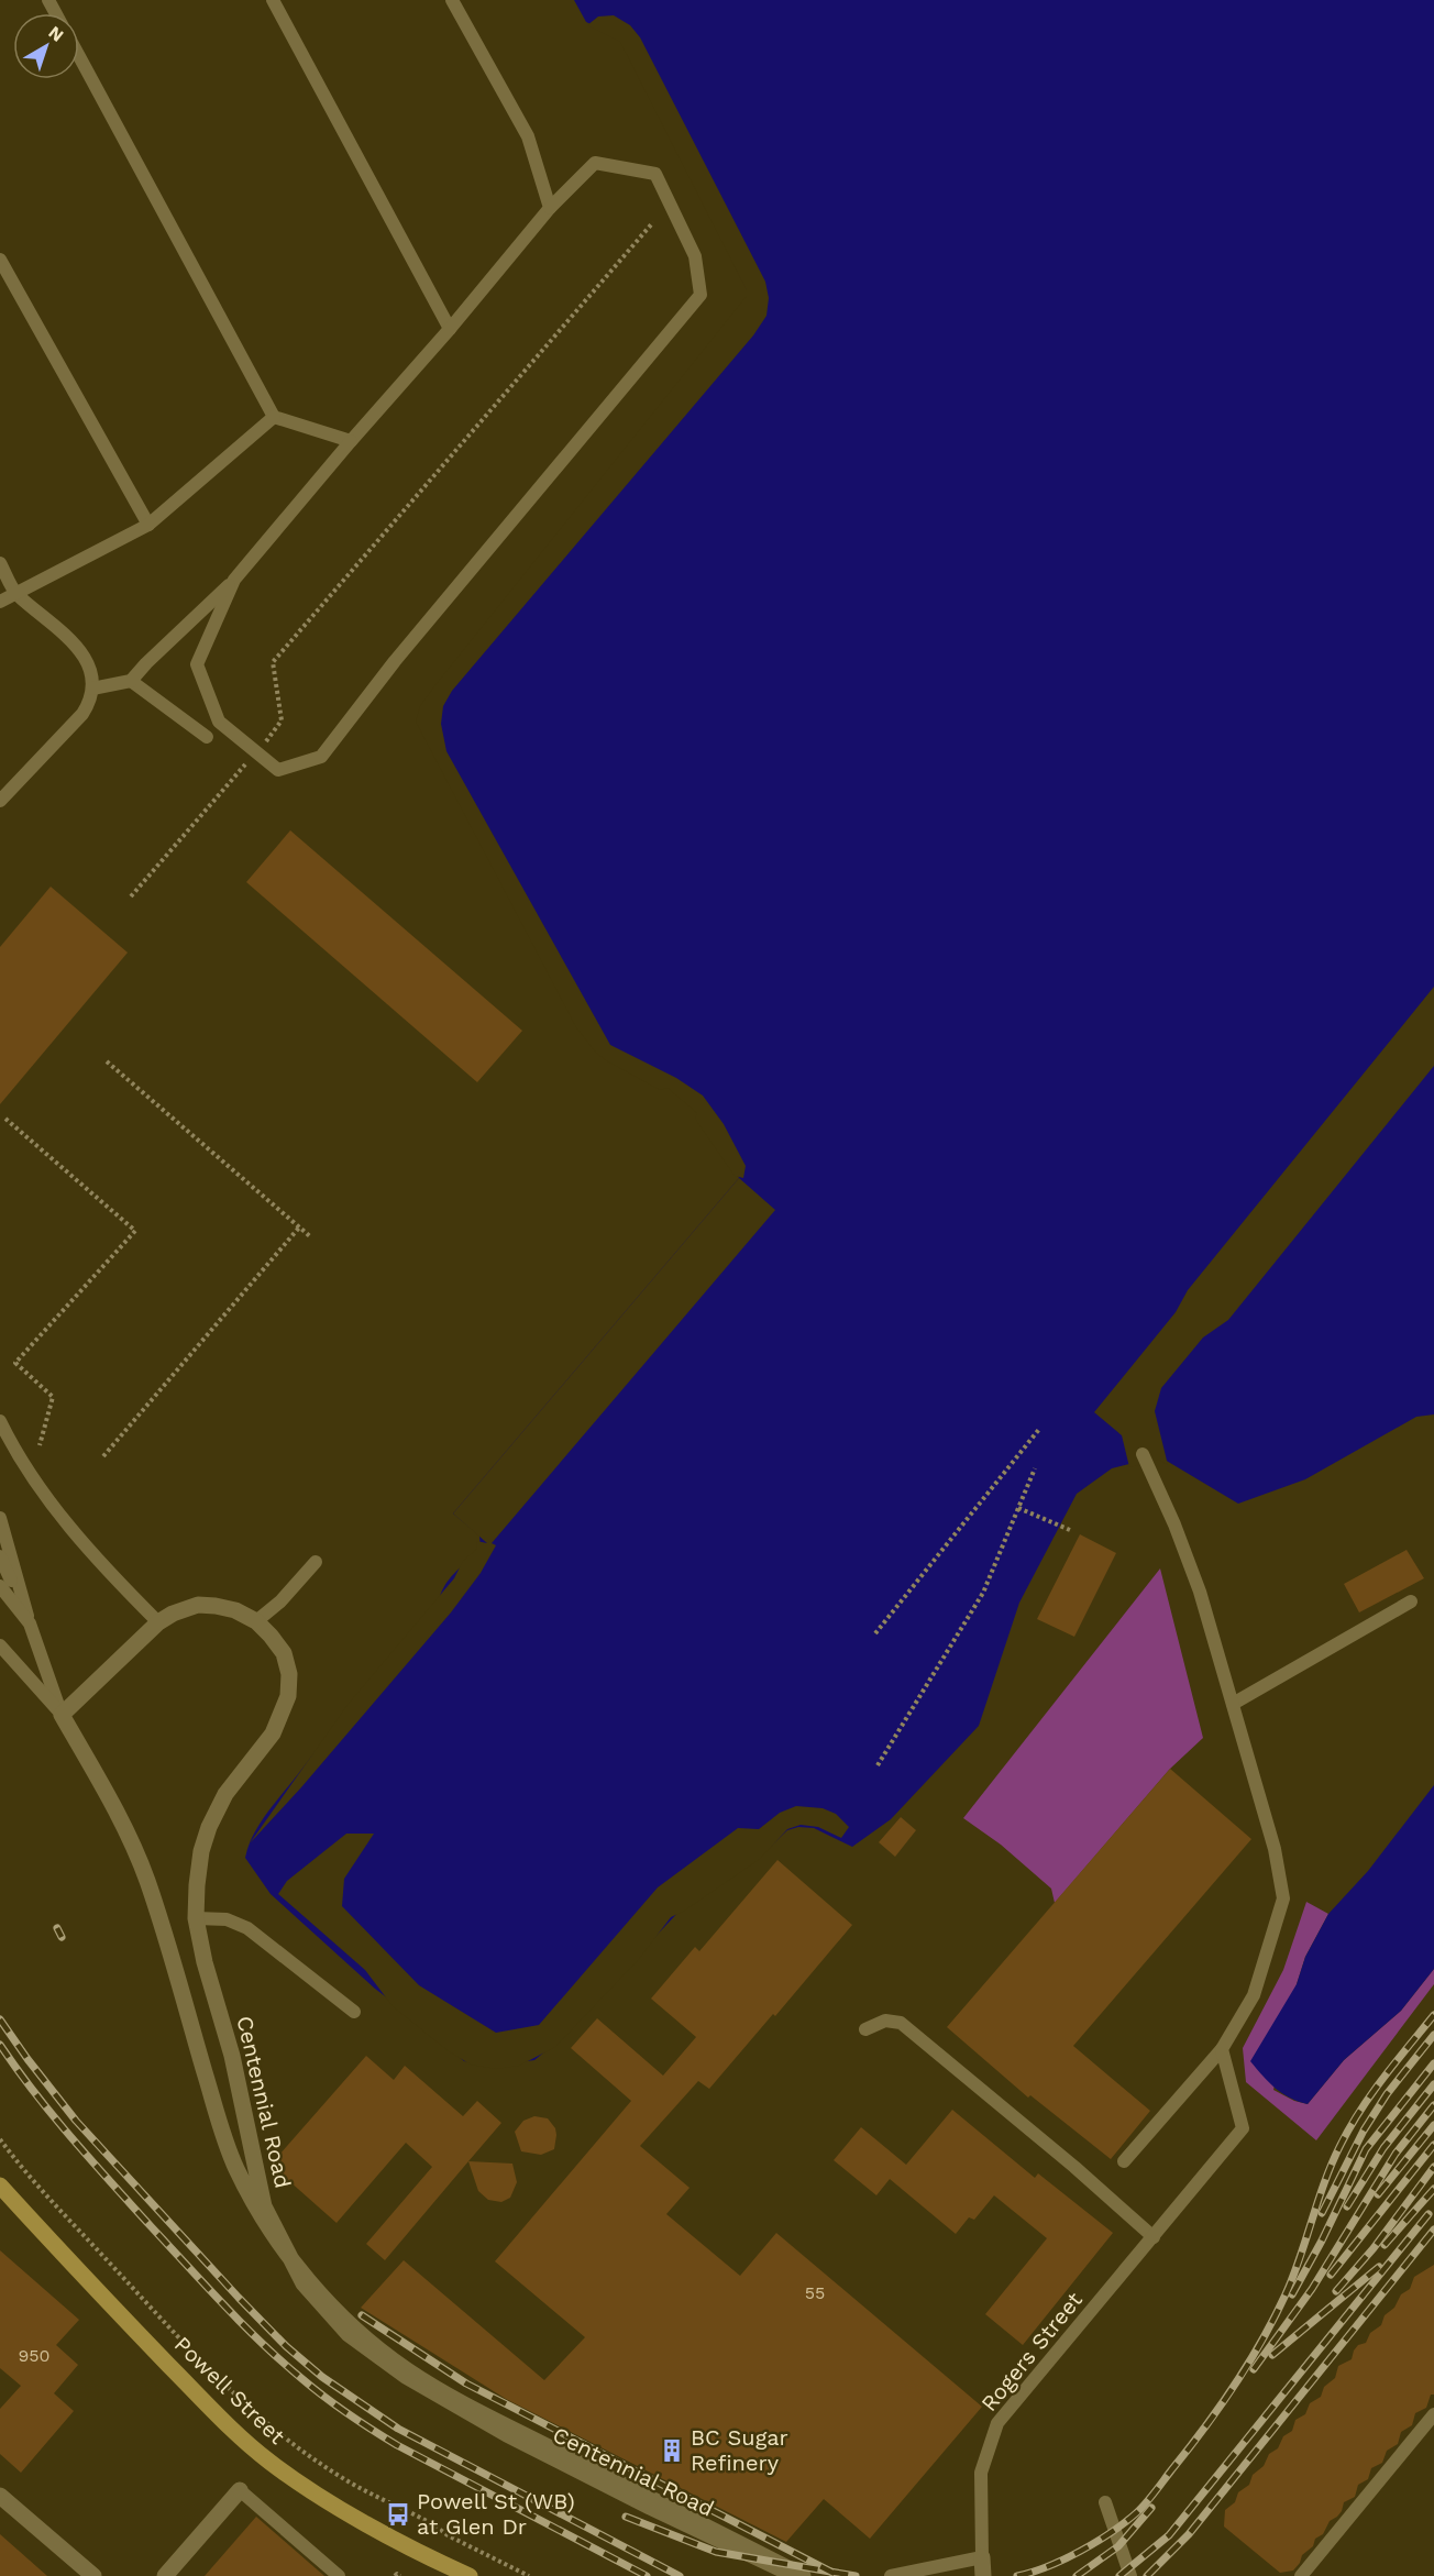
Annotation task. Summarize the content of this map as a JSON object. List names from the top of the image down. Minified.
{"streets":{"main road":["Powell Street"],"street":["Centennial Road"],"lane":["Rogers Street"]},"places":{"building":["BC Sugar Refinery"],"bus stop":["Powell St (WB) at Glen Dr"]},"house_numbers":["55","950"],"north":"top right"}
